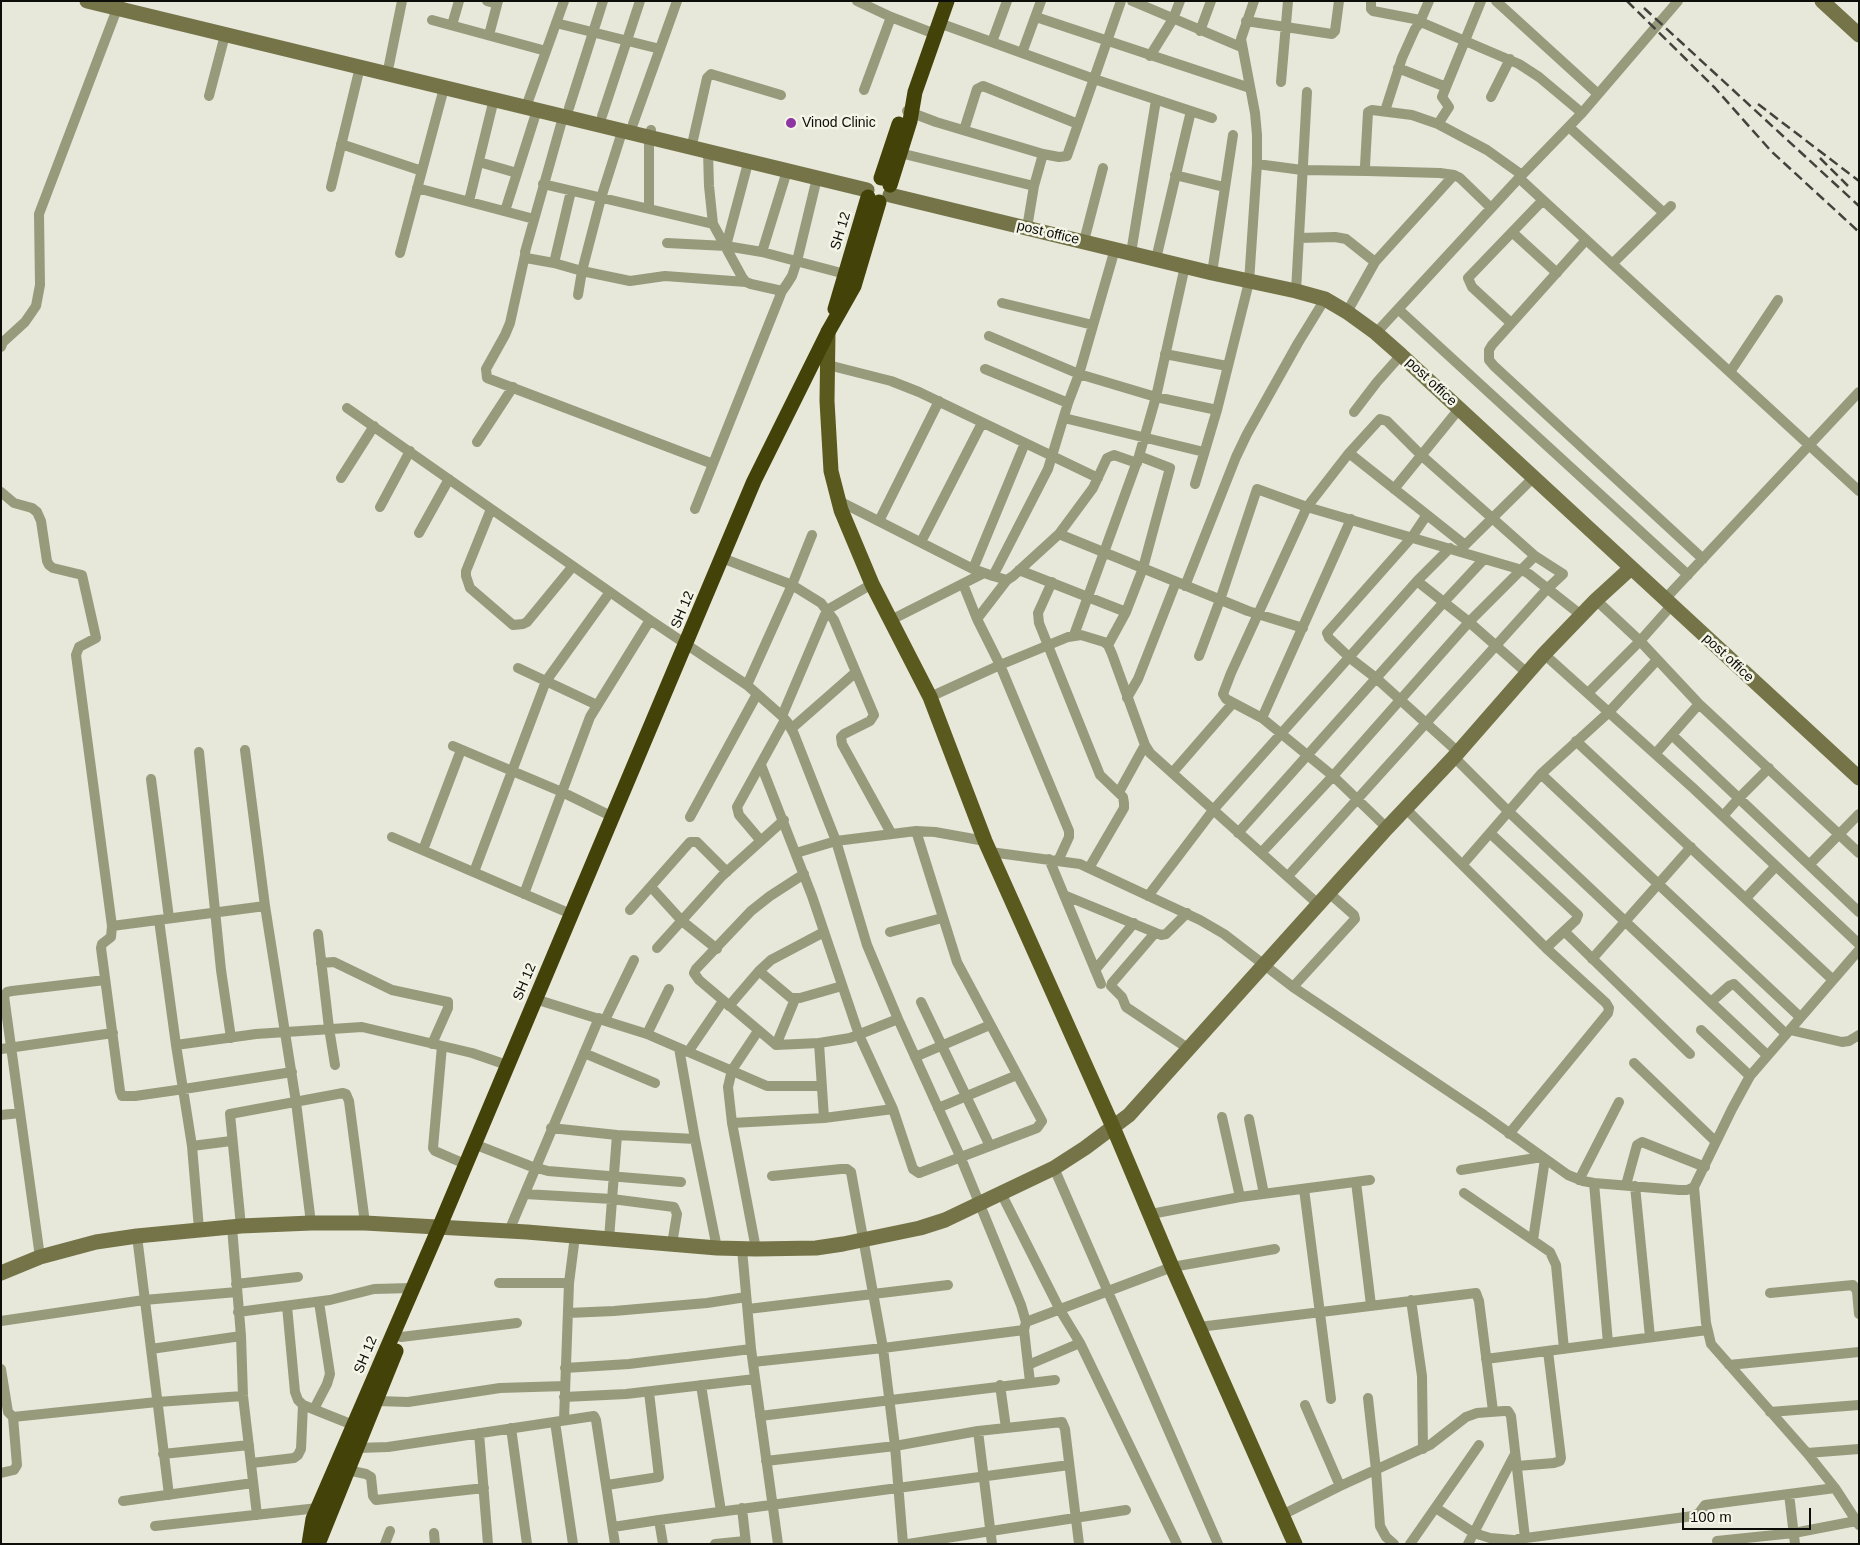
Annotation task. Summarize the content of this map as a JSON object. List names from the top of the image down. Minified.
{"streets":{"highway":["SH 12"],"street":["post office"]},"crossings":[["SH 12","post office"]],"places":["Vinod Clinic"],"scale_bar":"100 m"}
